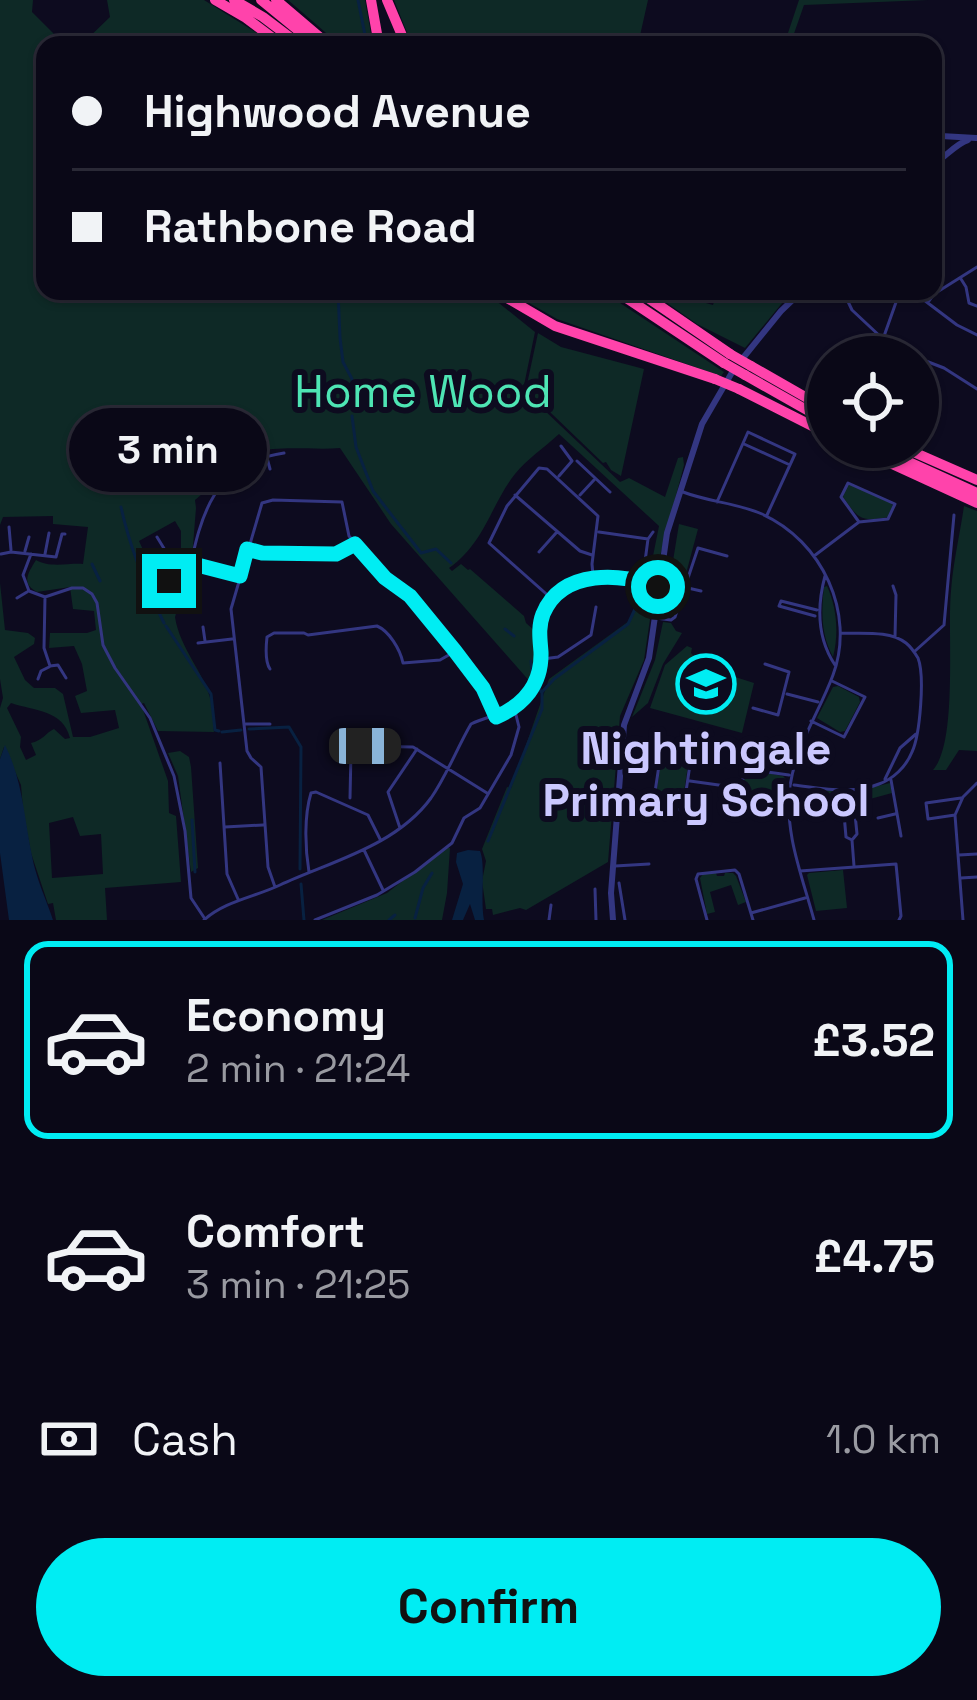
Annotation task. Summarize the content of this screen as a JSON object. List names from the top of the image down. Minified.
{"parks":["Home Wood"],"places":{"school or university":["Nightingale Primary School"]},"page":{"banner":["Highwood Avenue","Rathbone Road"],"bubble":"3 min","list":[{"name":"Economy","note":"2 min · 21:24","value":"£3.52"},{"name":"Comfort","note":"3 min · 21:25","value":"£4.75"}],"pay":["Cash","1.0 km"],"buttons":"Confirm"}}
